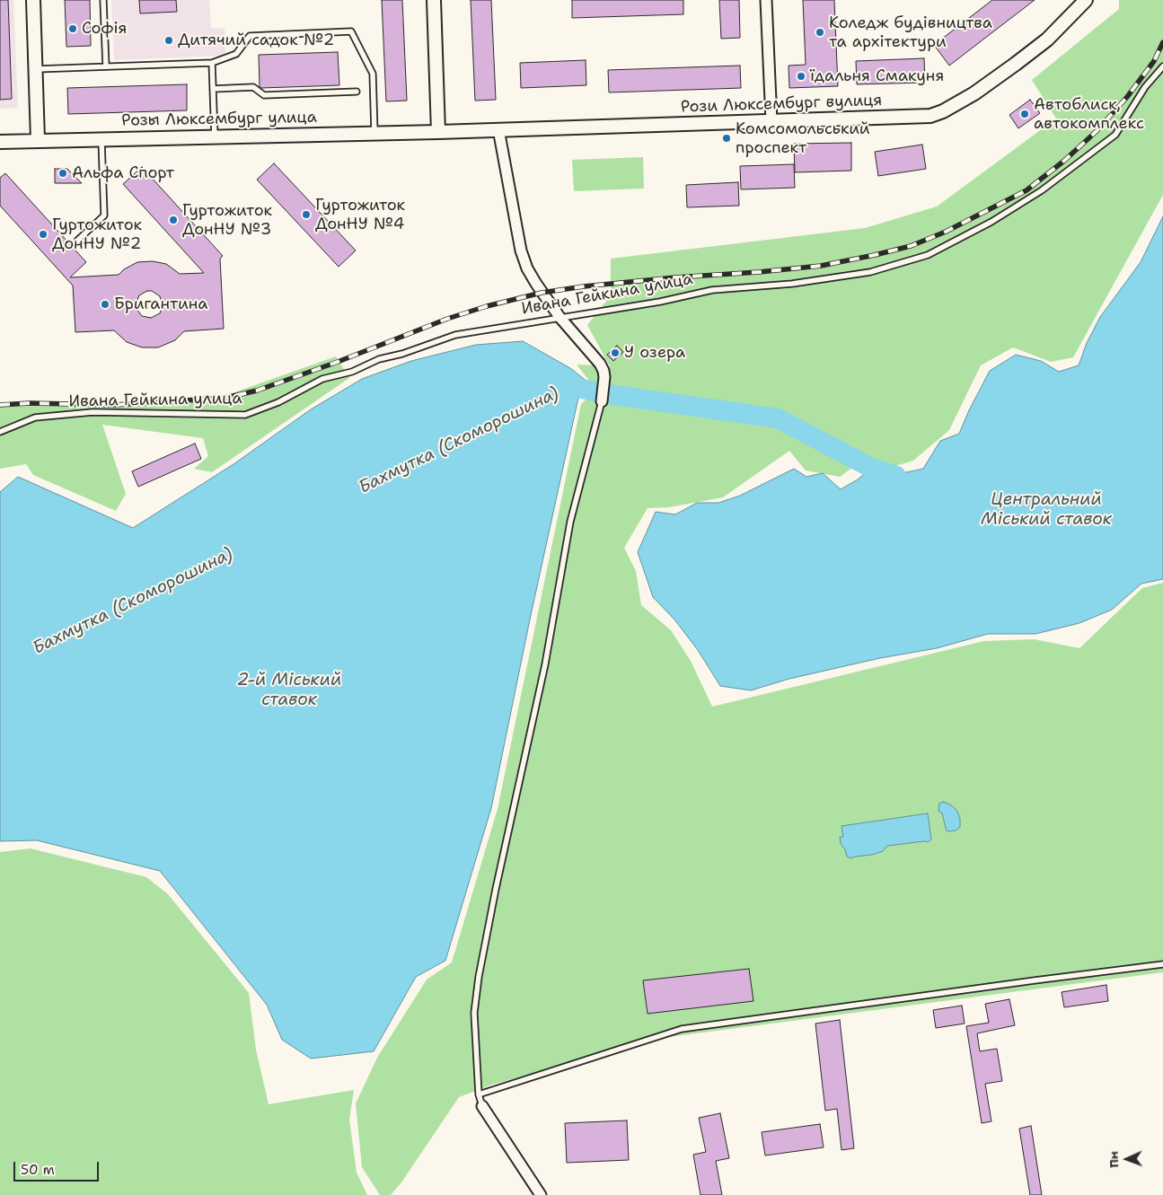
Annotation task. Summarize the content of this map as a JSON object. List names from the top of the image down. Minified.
{"streets":{"street":["Рози Люксембург вулиця","Розы Люксембург улица"],"lane":["Ивана Гейкина улица"]},"crossings":[["Рози Люксембург вулиця","Розы Люксембург улица"]],"water":["Бахмутка (Скоморошина)","Центральний Міський ставок","2-й Міський ставок"],"places":["Софія","Коледж будівництва та архітектури","Дитячий садок №2","їдальня Смакуня","Автоблиск, автокомплекс","Комсомольський проспект","Альфа Спорт","Гуртожиток ДонНУ №4","Гуртожиток ДонНУ №3","Гуртожиток ДонНУ №2","Бригантина","У озера"],"scale_bar":"50 m","north":"left"}
